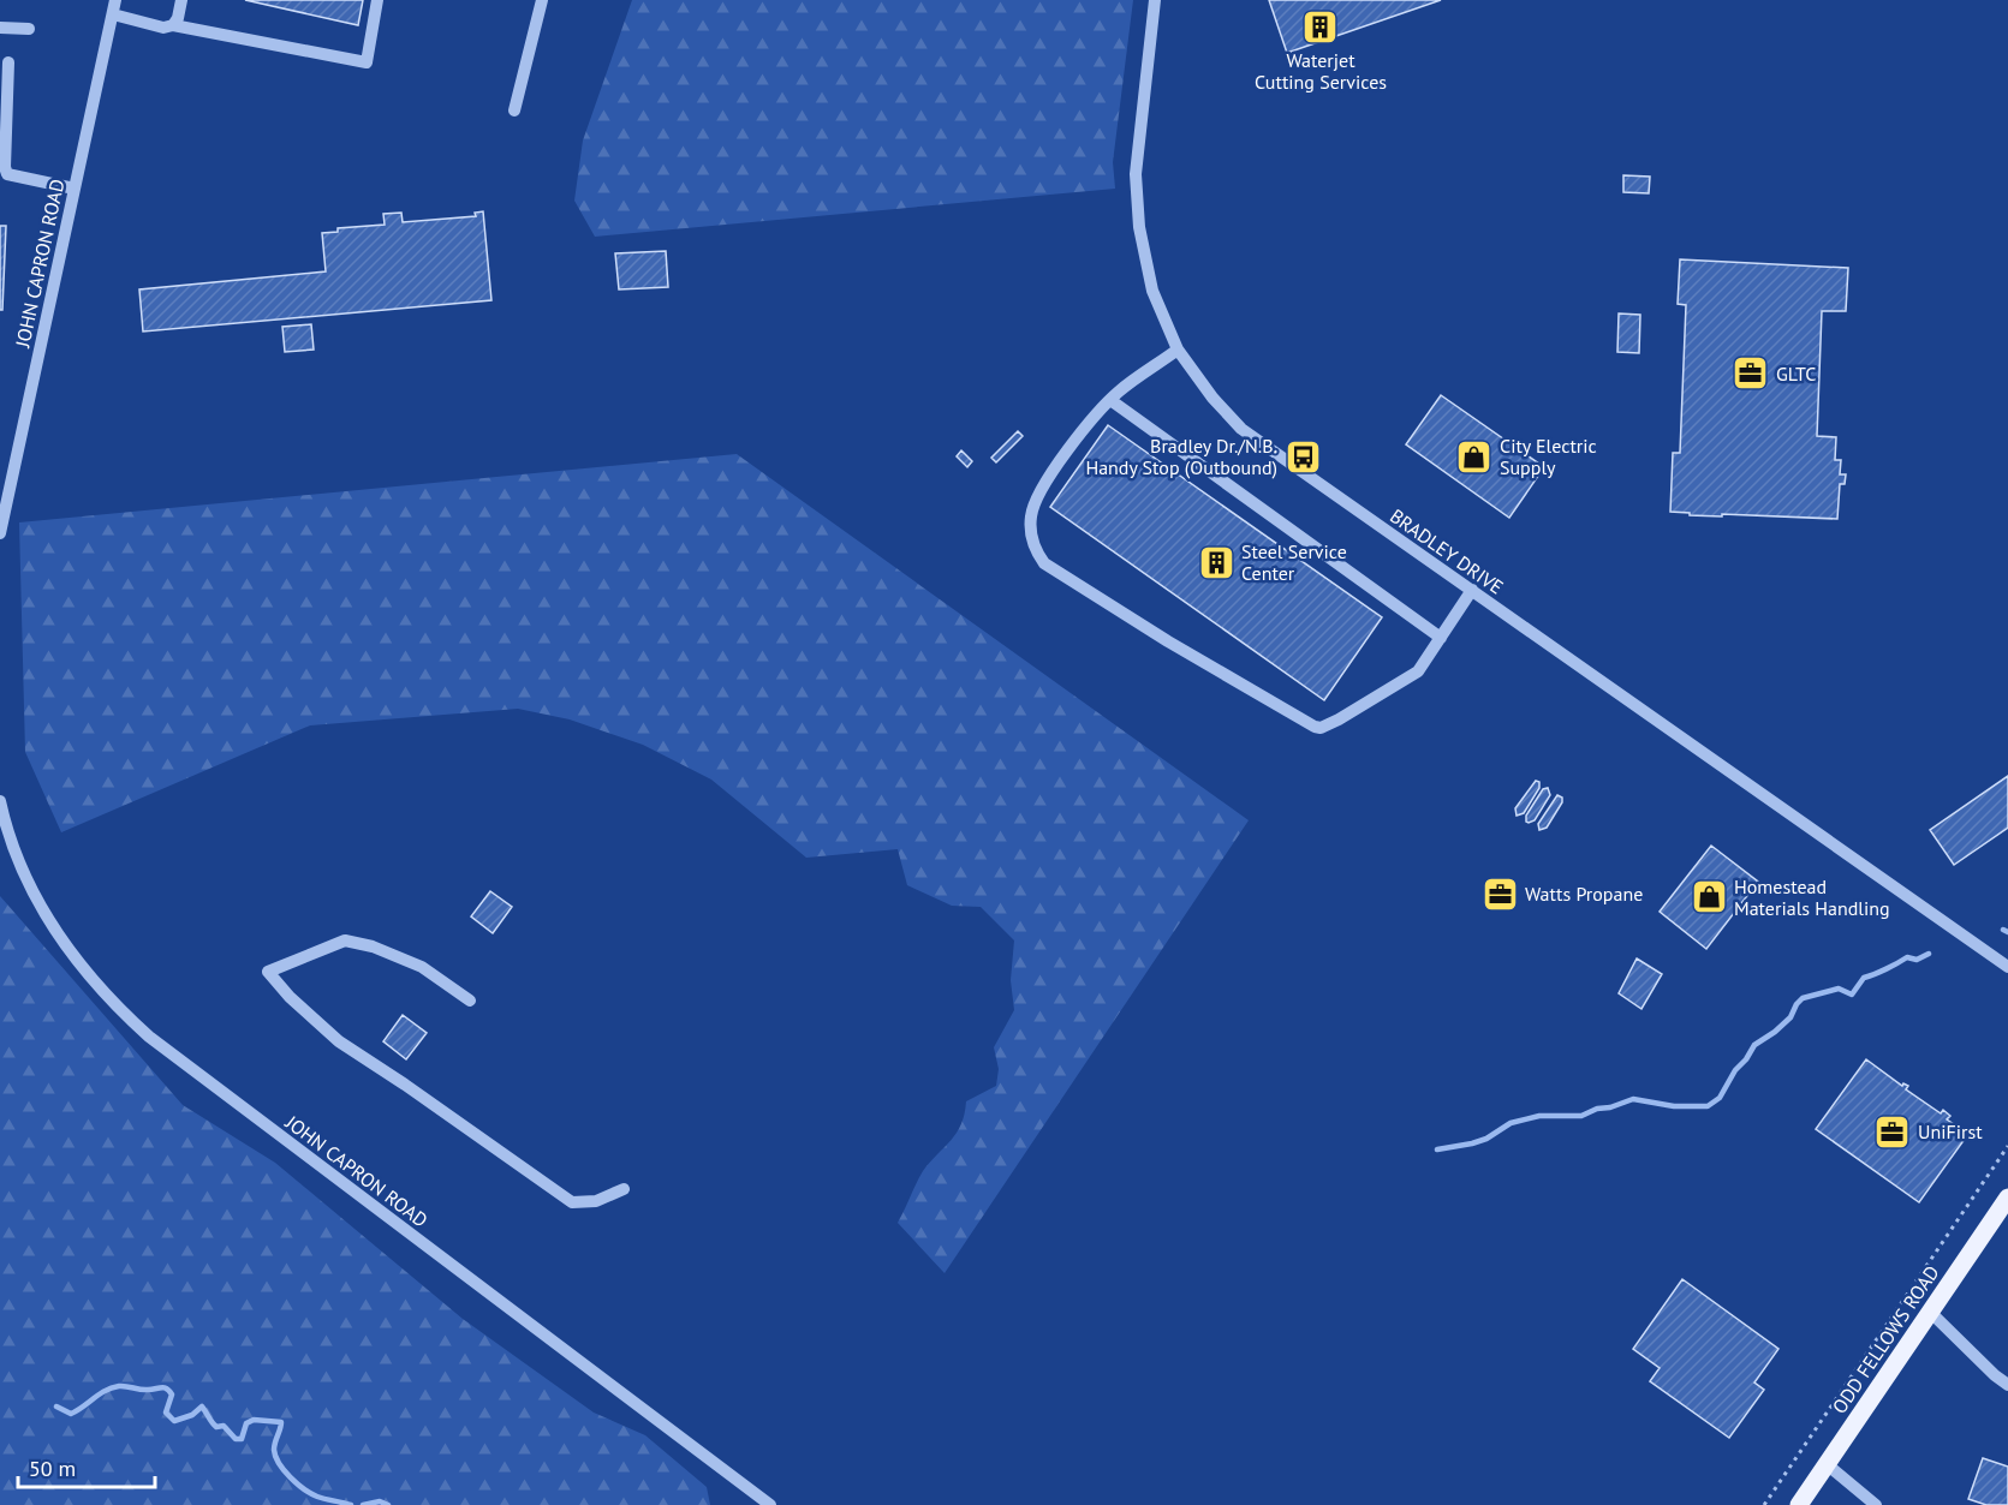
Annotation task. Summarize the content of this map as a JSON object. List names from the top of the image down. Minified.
{"streets":{"main road":["ODD FELLOWS ROAD"],"street":["JOHN CAPRON ROAD","BRADLEY DRIVE"]},"places":{"building":["Waterjet Cutting Services","Steel Service Center"],"office":["GLTC","Watts Propane","UniFirst"],"bus stop":["Bradley Dr./N.B. Handy Stop (Outbound)"],"shop":["City Electric Supply","Homestead Materials Handling"]},"scale_bar":"50 m"}
